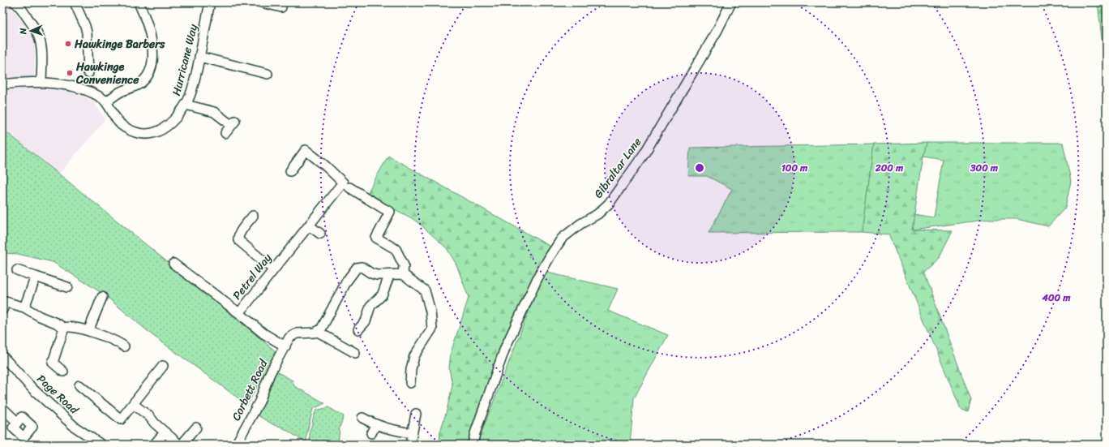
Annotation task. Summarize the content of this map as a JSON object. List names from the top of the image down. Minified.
{"streets":{"street":["Hurricane Way","Gibraltar Lane","Petrel Way","Corbett Road","Page Road"]},"crossings":[["Petrel Way","Corbett Road"]],"places":["Hawkinge Barbers","Hawkinge Convenience"],"north":"left","rings":["100 m","200 m","300 m","400 m"]}
